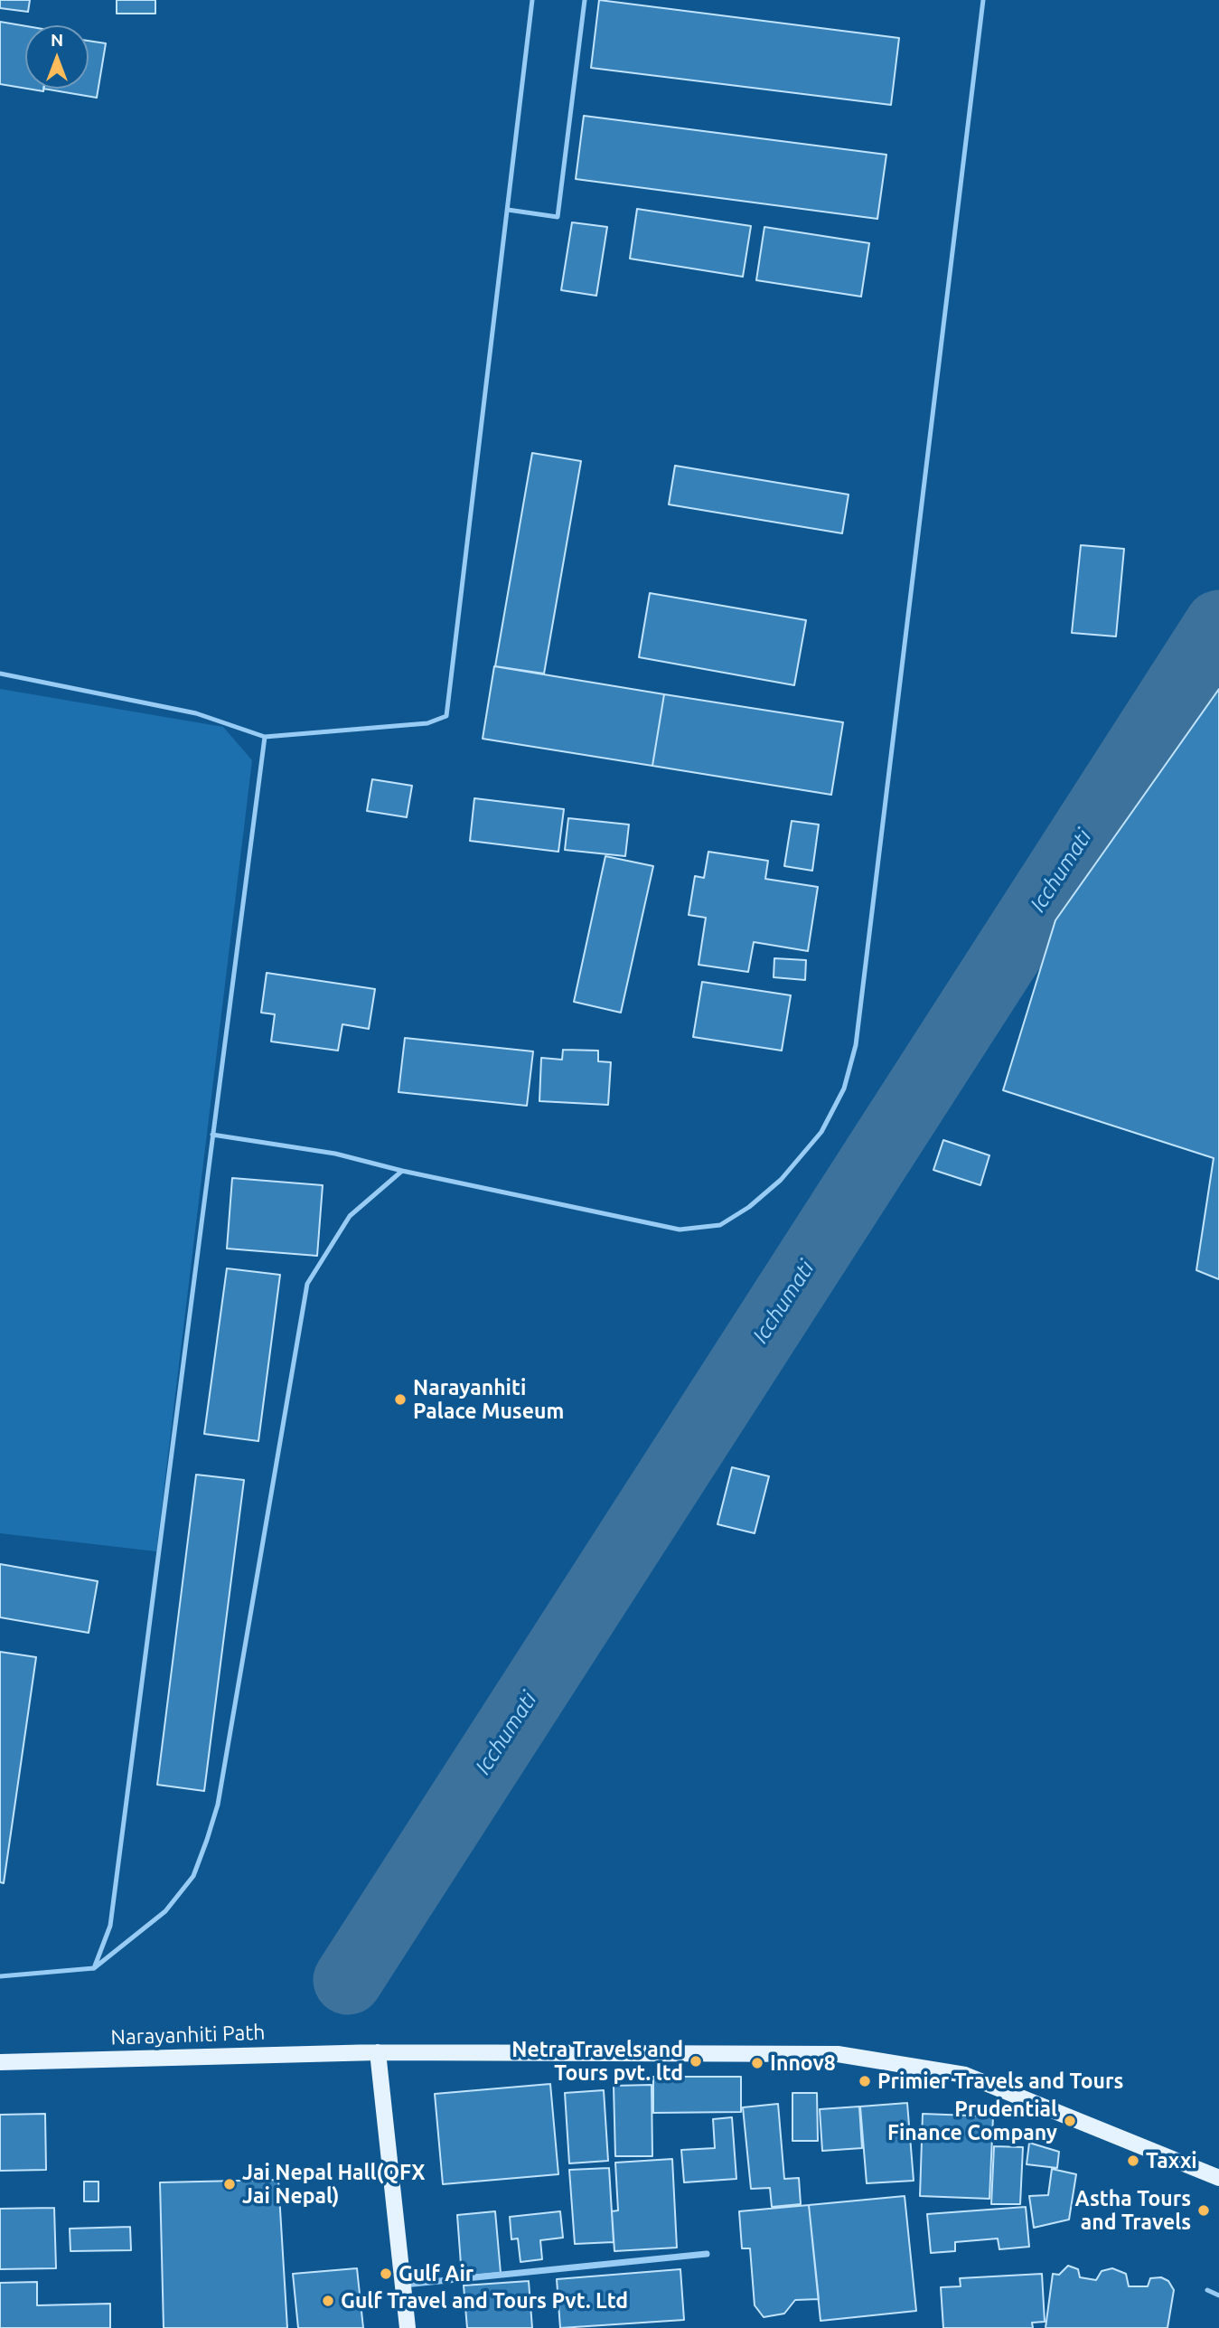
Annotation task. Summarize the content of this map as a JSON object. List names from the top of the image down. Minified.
{"streets":{"main road":["Narayanhiti Path"]},"water":["Icchumati"],"places":["Narayanhiti Palace Museum","Netra Travels and Tours pvt. ltd","Innov8","Primier Travels and Tours","Prudential Finance Company","Taxxi","Jai Nepal Hall(QFX Jai Nepal)","Astha Tours and Travels","Gulf Air","Gulf Travel and Tours Pvt. Ltd"],"north":"top"}
